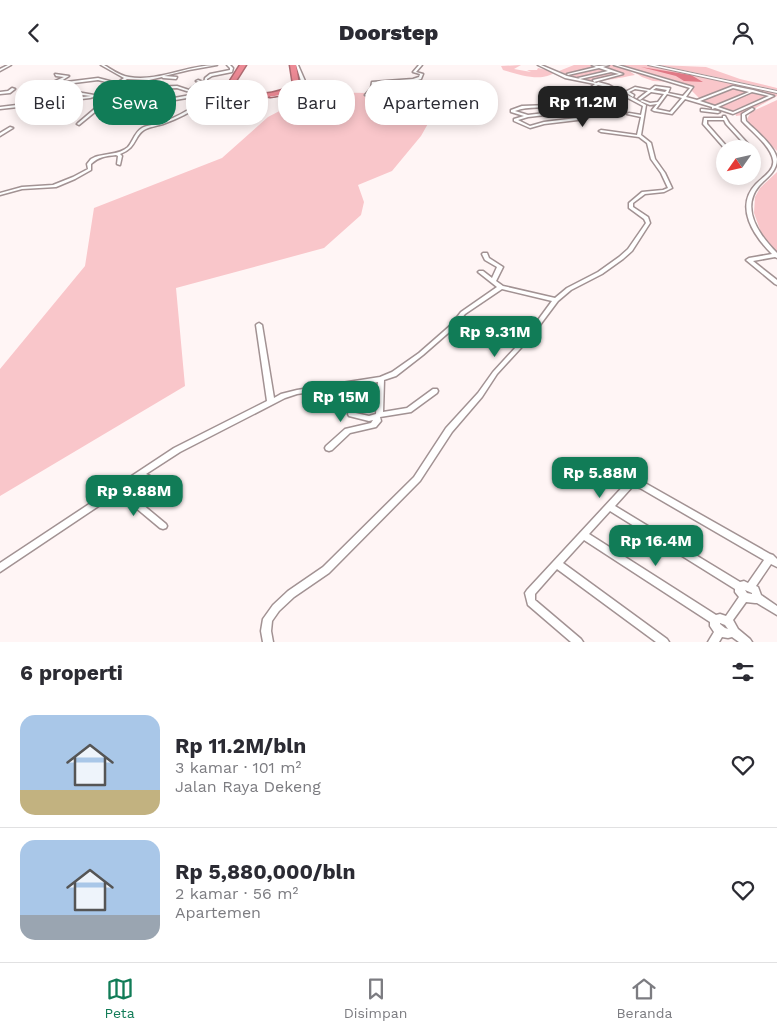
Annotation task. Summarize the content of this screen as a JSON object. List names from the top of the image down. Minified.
{"north":"bottom left","page":{"header":"Doorstep","chip":["Beli","Sewa","Filter","Baru","Apartemen"],"price":["Rp 11.2M","Rp 9.31M","Rp 15M","Rp 5.88M","Rp 9.88M","Rp 16.4M"],"heading":"6 properti","list":[{"name":"Rp 11.2M/bln","note":"3 kamar · 101 m² · Jalan Raya Dekeng"},{"name":"Rp 5,880,000/bln","note":"2 kamar · 56 m² · Apartemen"}],"tabs":["Peta","Disimpan","Beranda"]}}
